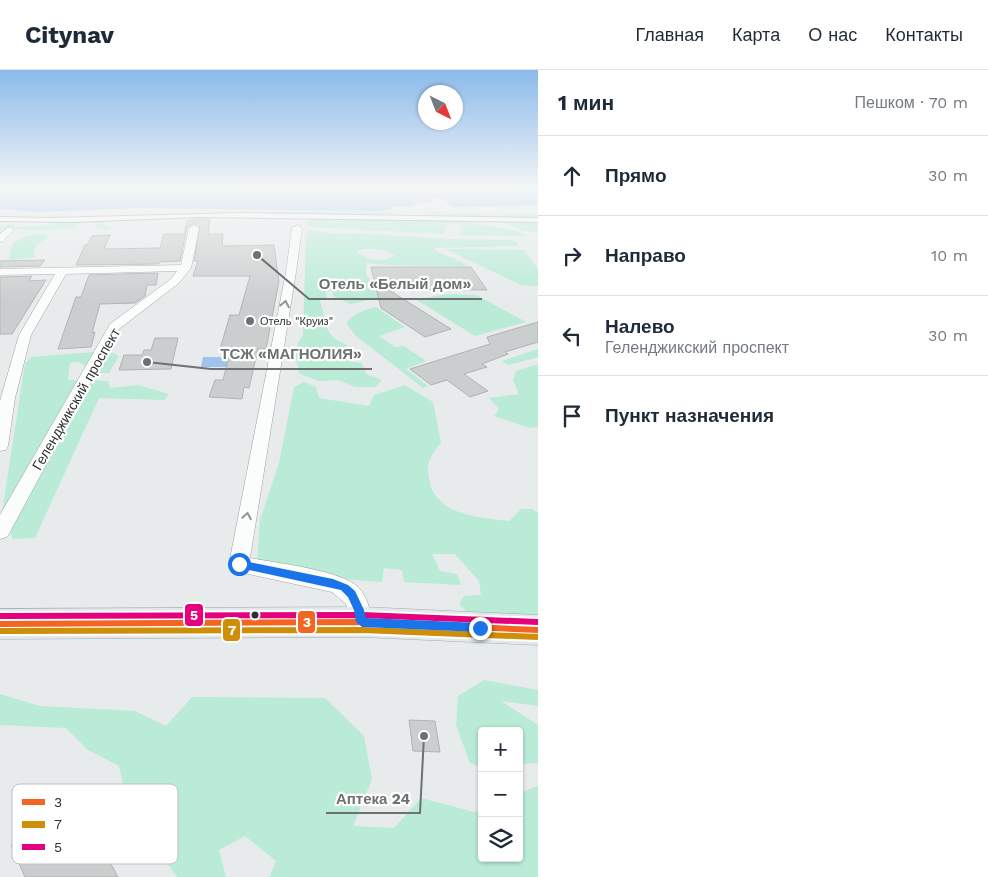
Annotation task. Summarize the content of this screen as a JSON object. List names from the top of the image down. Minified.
{"streets":{"street":["Геленджикский проспект"]},"places":["Отель «Белый дом»","Отель \"Круиз\"","ТСЖ «МАГНОЛИЯ»","Аптека 24"],"lines":["transit line 5","transit line 3","transit line 7"],"legend":["3","7","5"],"north":"bottom right","page":{"header":"Citynav","nav":["Главная","Карта","О нас","Контакты"],"heading":["1 мин","Пешком · 70 m"],"list":[["Прямо","30 m"],["Направо","10 m"],["Налево","Геленджикский проспект","30 m"],"Пункт назначения"],"map_buttons":["+","−"]}}
